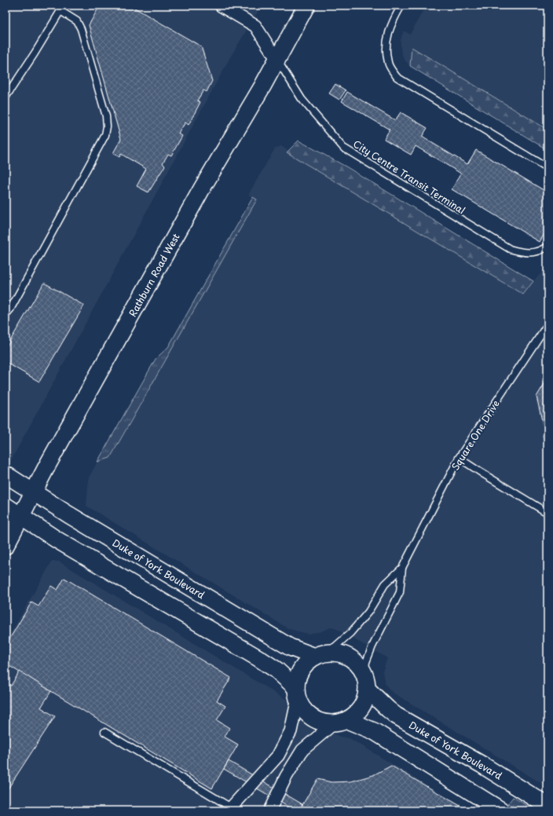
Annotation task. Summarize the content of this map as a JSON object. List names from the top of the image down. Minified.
{"streets":{"street":["Rathburn Road West","Duke of York Boulevard"],"lane":["City Centre Transit Terminal","Square One Drive"]},"crossings":[["City Centre Transit Terminal","Rathburn Road West"],["Rathburn Road West","Duke of York Boulevard"],["Square One Drive","Duke of York Boulevard"]]}
